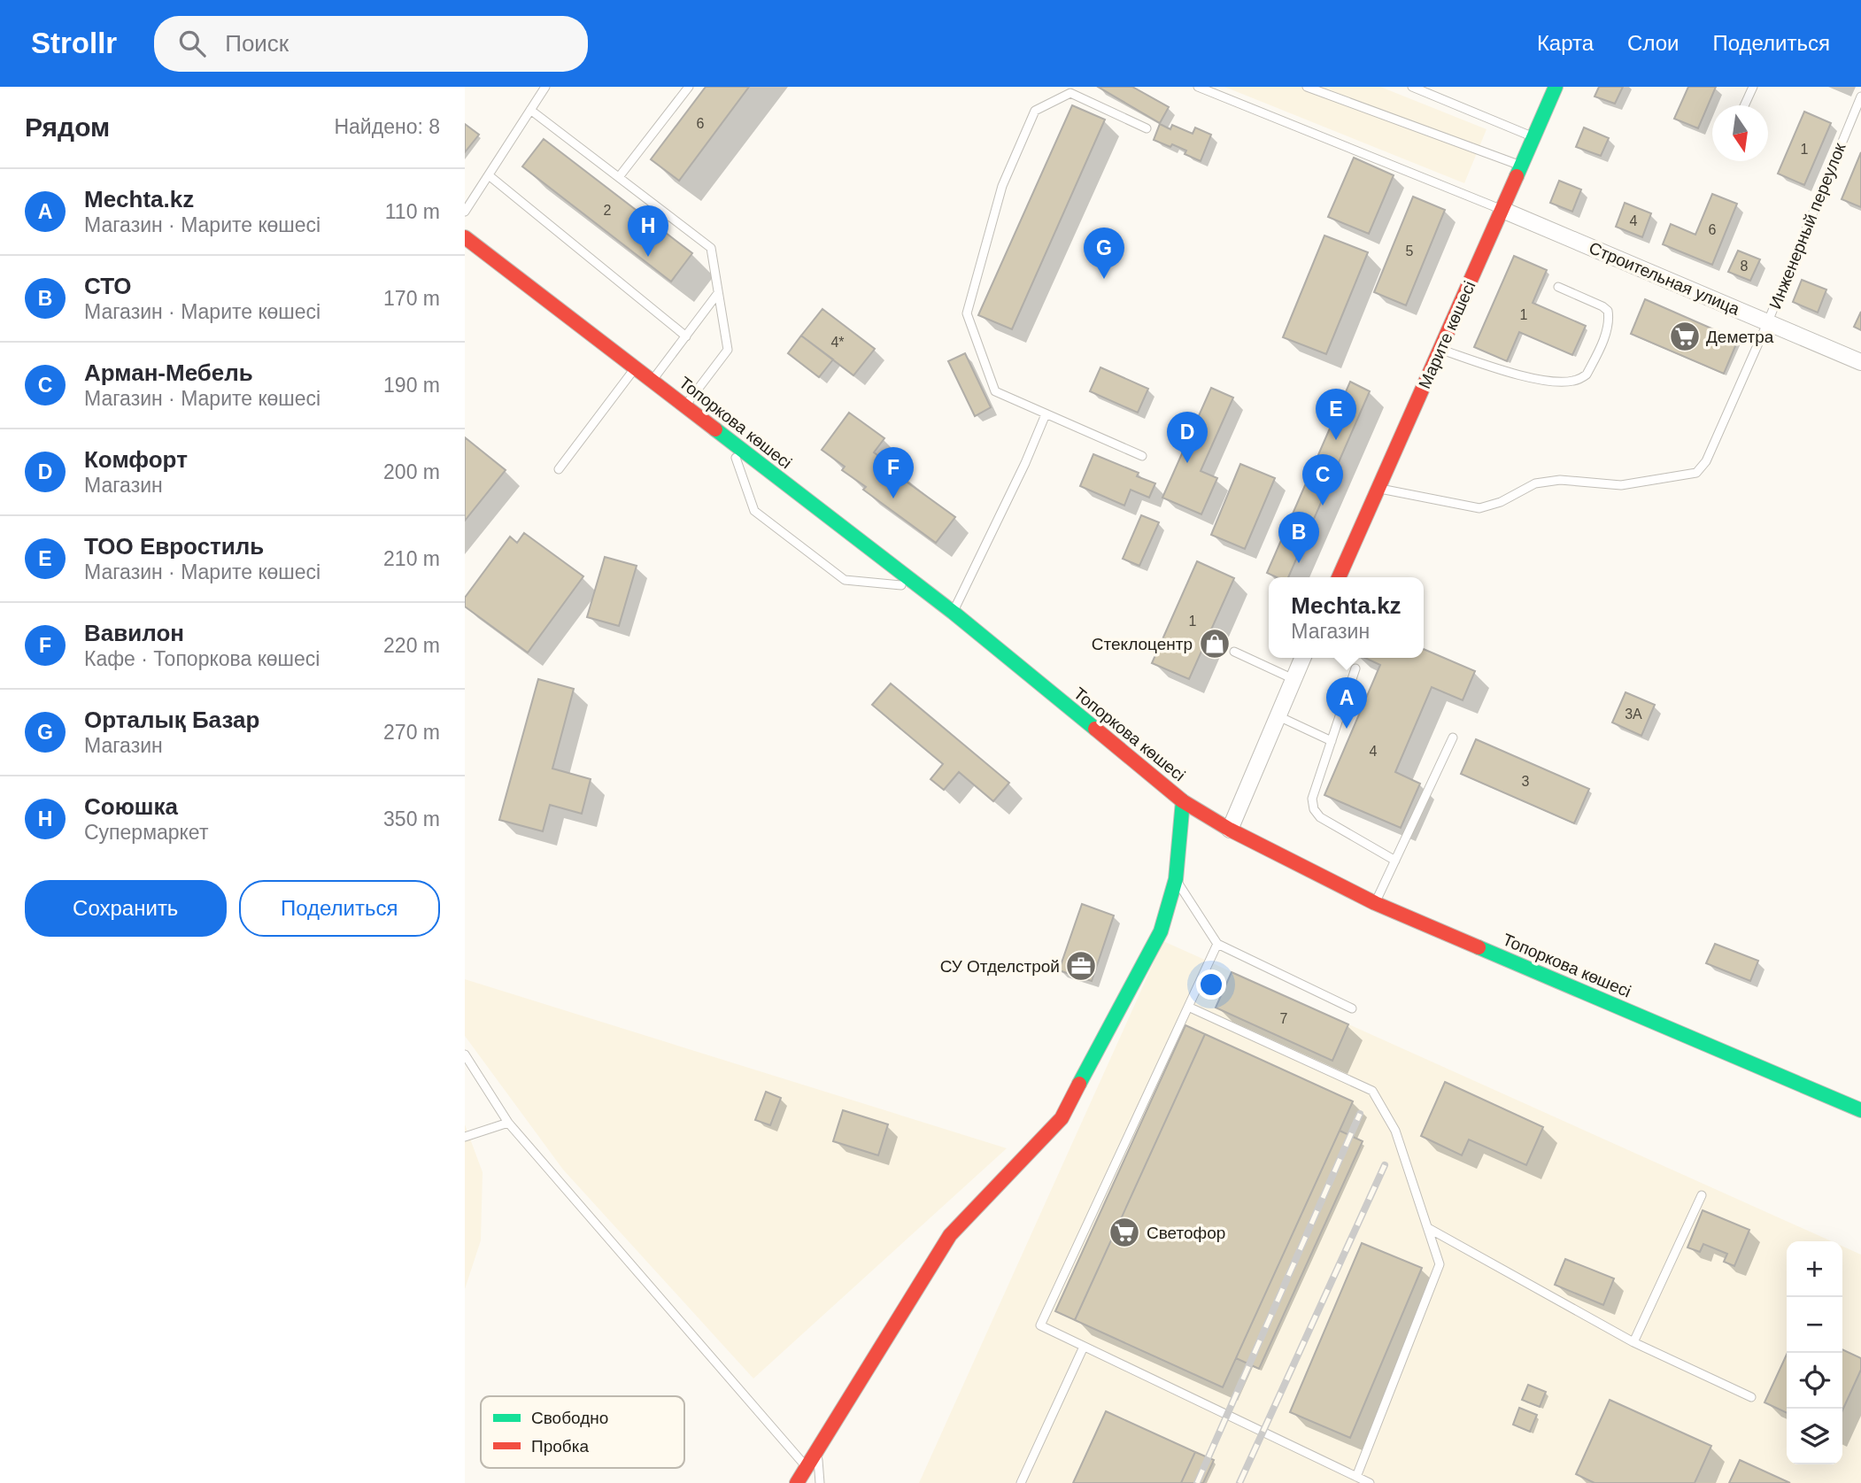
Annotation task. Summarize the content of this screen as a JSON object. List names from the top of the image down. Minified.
{"streets":{"main road":["Марите көшесі","Топоркова көшесі"],"street":["Строительная улица"],"lane":["Инженерный переулок"]},"crossings":[["Инженерный переулок","Строительная улица"],["Инженерный переулок","Марите көшесі"],["Строительная улица","Марите көшесі"]],"places":{"supermarket":["Деметра","Светофор"],"shop":["Стеклоцентр"],"office":["СУ Отделстрой"]},"house_numbers":["6","1","2","4","6","5","8","1","4*","1","3А","4","3","7"],"legend":["Свободно","Пробка"],"north":"bottom","page":{"header":"Strollr","search":"Поиск","nav":["Карта","Слои","Поделиться"],"heading":["Рядом","Найдено: 8"],"list":[{"mark":"A","name":"Mechta.kz","note":"Магазин · Марите көшесі","value":"110 m"},{"mark":"B","name":"СТО","note":"Магазин · Марите көшесі","value":"170 m"},{"mark":"C","name":"Арман-Мебель","note":"Магазин · Марите көшесі","value":"190 m"},{"mark":"D","name":"Комфорт","note":"Магазин","value":"200 m"},{"mark":"E","name":"ТОО Евростиль","note":"Магазин · Марите көшесі","value":"210 m"},{"mark":"F","name":"Вавилон","note":"Кафе · Топоркова көшесі","value":"220 m"},{"mark":"G","name":"Орталық Базар","note":"Магазин","value":"270 m"},{"mark":"H","name":"Союшка","note":"Супермаркет","value":"350 m"}],"pins":["H","G","E","D","F","C","B","A"],"popup":["Mechta.kz","Магазин"],"buttons":["Сохранить","Поделиться"],"map_buttons":["+","−"]}}
